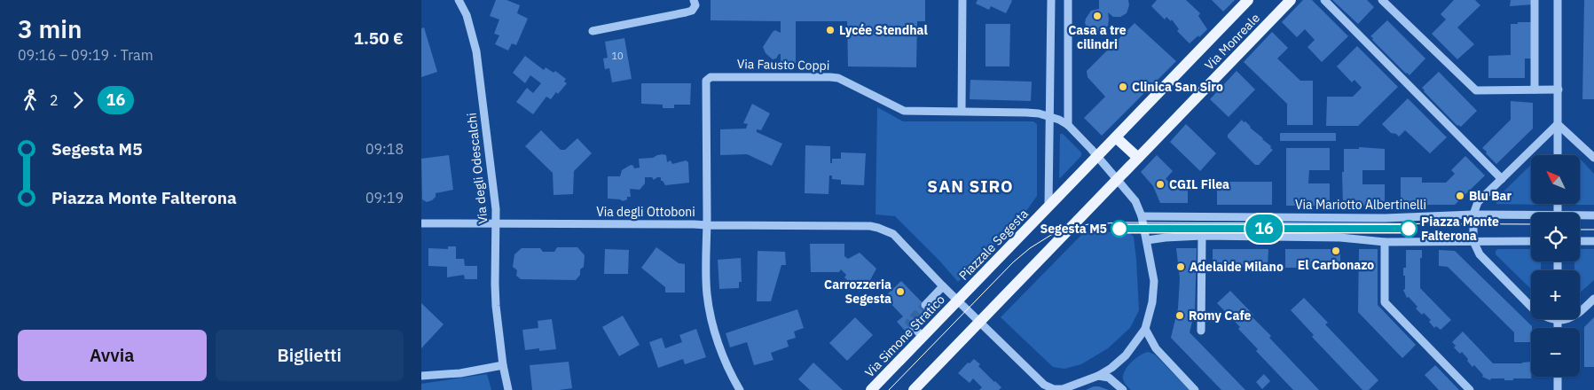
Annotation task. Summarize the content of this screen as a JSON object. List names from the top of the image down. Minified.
{"streets":{"main road":["Via Monreale","Piazzale Segesta","Via Simone Stratico"],"street":["Via Fausto Coppi","Via degli Odescalchi","Via Mariotto Albertinelli","Via degli Ottoboni"]},"crossings":[["Via Monreale","Piazzale Segesta"],["Via Fausto Coppi","Via degli Ottoboni"],["Via degli Odescalchi","Via degli Ottoboni"],["Piazzale Segesta","Via Simone Stratico"]],"districts":["SAN SIRO"],"places":["Casa a tre cilindri","Lycée Stendhal","Clinica San Siro","CGIL Filea","Blu Bar","Segesta M5","Piazza Monte Falterona","El Carbonazo","Adelaide Milano","Carrozzeria Segesta","Romy Cafe"],"lines":["tram line 16"],"house_numbers":["10"],"north":"top left","page":{"heading":["3 min","09:16 – 09:19 · Tram","1.50 €"],"on_map":"16","legs":["2","16"],"list":[{"name":"Segesta M5","value":"09:18"},{"name":"Piazza Monte Falterona","value":"09:19"}],"map_buttons":["+","−"],"buttons":["Avvia","Biglietti"]}}
